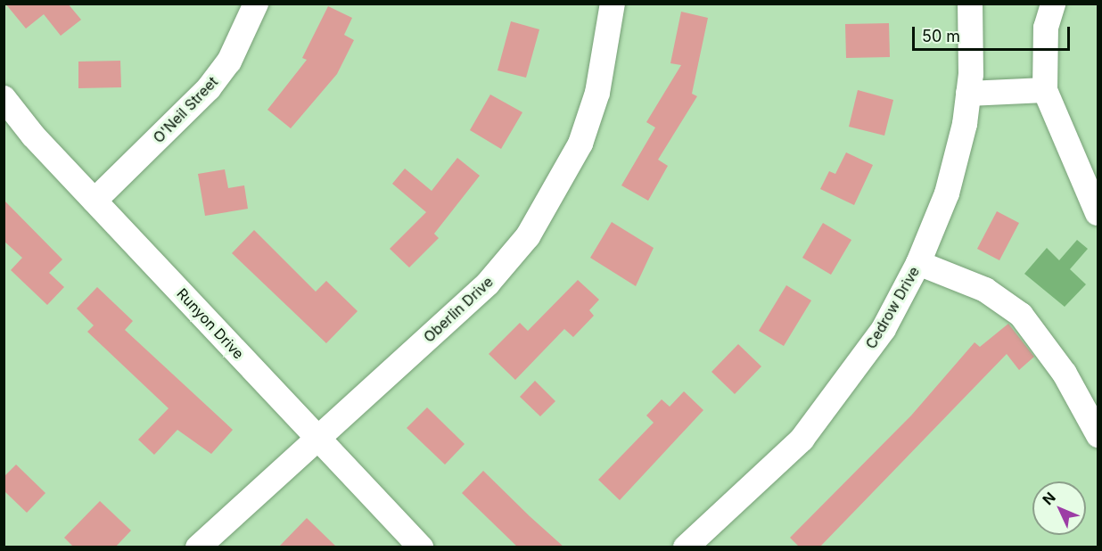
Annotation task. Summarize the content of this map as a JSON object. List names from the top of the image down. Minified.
{"streets":{"street":["O'Neil Street","Cedrow Drive","Oberlin Drive","Runyon Drive"]},"crossings":[["O'Neil Street","Runyon Drive"],["Oberlin Drive","Runyon Drive"]],"scale_bar":"50 m","north":"top left"}
